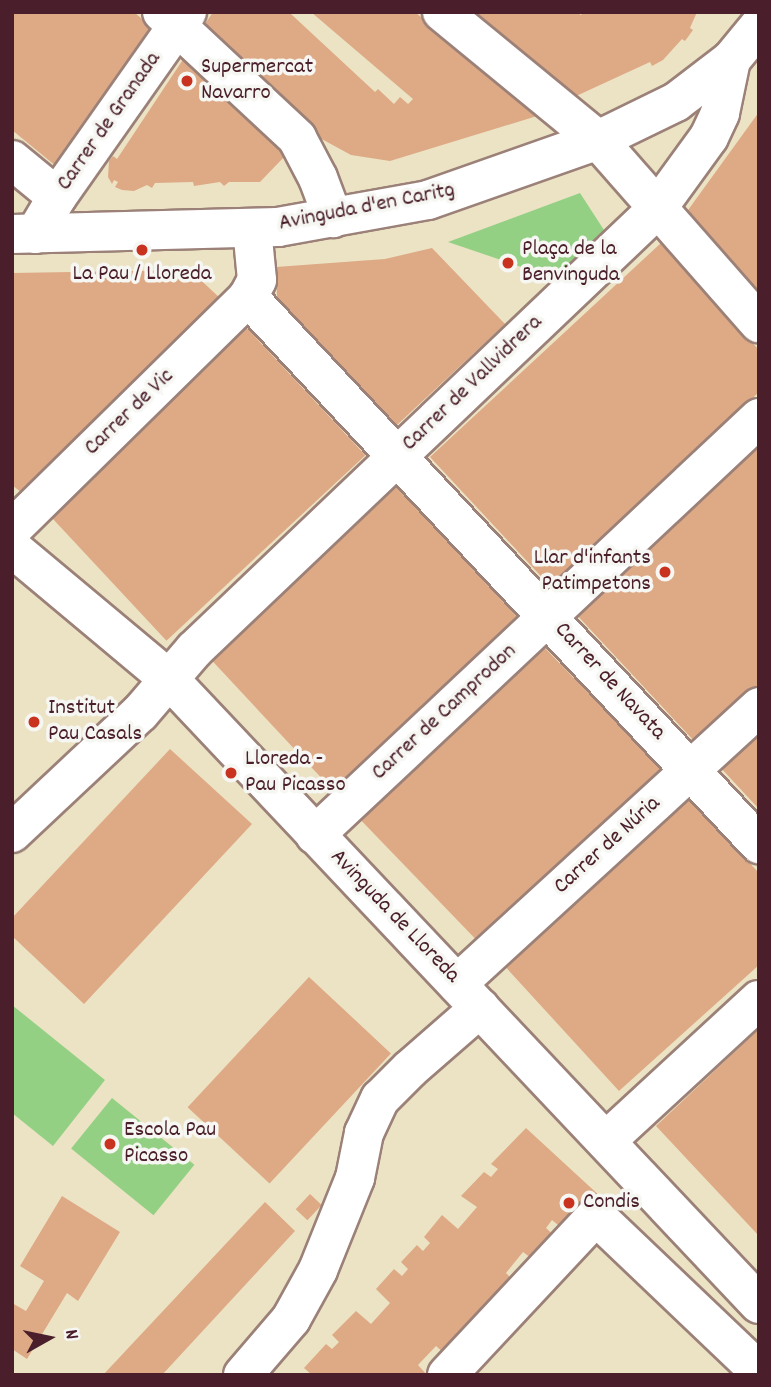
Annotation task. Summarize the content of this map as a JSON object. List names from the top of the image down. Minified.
{"streets":{"street":["Carrer de Granada","Avinguda d'en Caritg","Carrer de Vallvidrera","Carrer de Vic","Carrer de Navata","Carrer de Camprodon","Carrer de Núria","Avinguda de Lloreda"]},"crossings":[["Carrer de Granada","Avinguda d'en Caritg"],["Avinguda d'en Caritg","Carrer de Vallvidrera"],["Carrer de Vallvidrera","Carrer de Navata"],["Carrer de Vallvidrera","Avinguda de Lloreda"],["Carrer de Vic","Carrer de Navata"],["Carrer de Navata","Carrer de Camprodon"],["Carrer de Navata","Carrer de Núria"],["Carrer de Camprodon","Avinguda de Lloreda"],["Carrer de Núria","Avinguda de Lloreda"]],"places":["Supermercat Navarro","La Pau / Lloreda","Plaça de la Benvinguda","Llar d'infants Patimpetons","Institut Pau Casals","Lloreda - Pau Picasso","Escola Pau Picasso","Condis"],"north":"right"}
